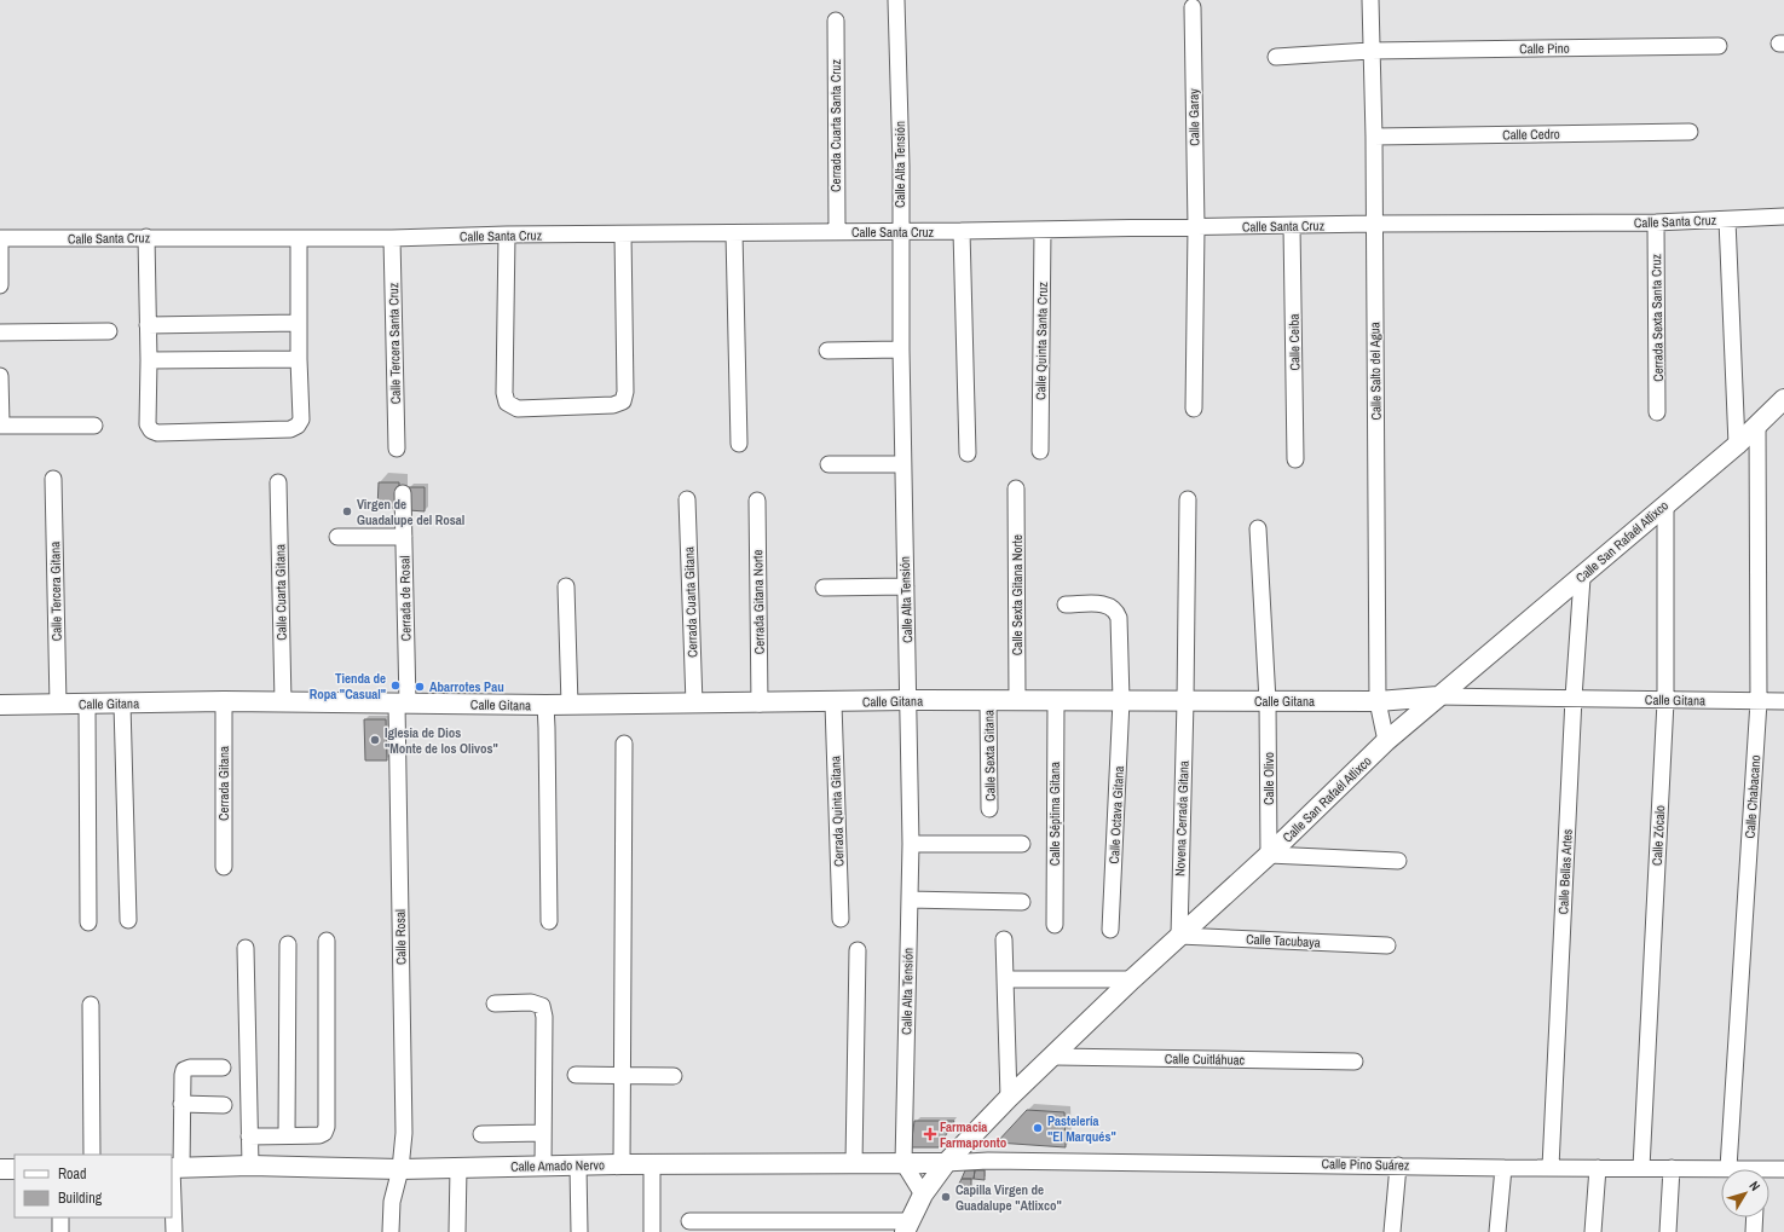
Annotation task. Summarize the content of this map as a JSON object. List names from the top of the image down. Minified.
{"streets":{"street":["Calle Pino","Calle Garay","Cerrada Cuarta Santa Cruz","Calle Cedro","Calle Alta Tensión","Calle Santa Cruz","Cerrada Sexta Santa Cruz","Calle Quinta Santa Cruz","Calle Ceiba","Calle Tercera Santa Cruz","Calle Salto del Agua","Calle San Rafaél Atlixco","Calle Tercera Gitana","Calle Cuarta Gitana","Calle Sexta Gitana Norte","Cerrada de Rosal","Cerrada Cuarta Gitana","Cerrada Gitana Norte","Calle Gitana","Calle Sexta Gitana","Calle Olivo","Cerrada Gitana","Calle Chabacano","Cerrada Quinta Gitana","Calle Séptima Gitana","Calle Octava Gitana","Novena Cerrada Gitana","Calle Zócalo","Calle Bellas Artes","Calle Rosal","Calle Tacubaya","Calle Cuitláhuac","Calle Pino Suárez","Calle Amado Nervo"]},"crossings":[["Calle Pino","Calle Salto del Agua"],["Calle Garay","Calle Santa Cruz"],["Cerrada Cuarta Santa Cruz","Calle Santa Cruz"],["Calle Cedro","Calle Salto del Agua"],["Calle Alta Tensión","Calle Santa Cruz"],["Calle Alta Tensión","Calle Gitana"],["Calle Alta Tensión","Calle Amado Nervo"],["Calle Santa Cruz","Cerrada Sexta Santa Cruz"],["Calle Santa Cruz","Calle Quinta Santa Cruz"],["Calle Santa Cruz","Calle Ceiba"],["Calle Santa Cruz","Calle Tercera Santa Cruz"],["Calle Santa Cruz","Calle Salto del Agua"],["Calle Salto del Agua","Calle San Rafaél Atlixco"],["Calle Salto del Agua","Calle Gitana"],["Calle San Rafaél Atlixco","Calle Gitana"],["Calle San Rafaél Atlixco","Calle Olivo"],["Calle San Rafaél Atlixco","Calle Chabacano"],["Calle San Rafaél Atlixco","Novena Cerrada Gitana"],["Calle San Rafaél Atlixco","Calle Zócalo"],["Calle San Rafaél Atlixco","Calle Bellas Artes"],["Calle San Rafaél Atlixco","Calle Tacubaya"],["Calle San Rafaél Atlixco","Calle Cuitláhuac"],["Calle San Rafaél Atlixco","Calle Pino Suárez"],["Calle San Rafaél Atlixco","Calle Amado Nervo"],["Calle Tercera Gitana","Calle Gitana"],["Calle Cuarta Gitana","Calle Gitana"],["Calle Sexta Gitana Norte","Calle Gitana"],["Cerrada de Rosal","Calle Gitana"],["Cerrada de Rosal","Calle Rosal"],["Cerrada Cuarta Gitana","Calle Gitana"],["Cerrada Gitana Norte","Calle Gitana"],["Calle Gitana","Calle Sexta Gitana"],["Calle Gitana","Calle Olivo"],["Calle Gitana","Cerrada Gitana"],["Calle Gitana","Calle Chabacano"],["Calle Gitana","Cerrada Quinta Gitana"],["Calle Gitana","Calle Séptima Gitana"],["Calle Gitana","Calle Octava Gitana"],["Calle Gitana","Novena Cerrada Gitana"],["Calle Gitana","Calle Zócalo"],["Calle Gitana","Calle Bellas Artes"],["Calle Gitana","Calle Rosal"],["Calle Chabacano","Calle Pino Suárez"],["Novena Cerrada Gitana","Calle Tacubaya"],["Calle Zócalo","Calle Pino Suárez"],["Calle Bellas Artes","Calle Pino Suárez"],["Calle Rosal","Calle Amado Nervo"],["Calle Pino Suárez","Calle Amado Nervo"]],"places":{"other":["Virgen de Guadalupe del Rosal","Tienda de Ropa \"Casual\"","Abarrotes Pau","Iglesia de Dios \"Monte de los Olivos\"","Pastelería \"El Marqués\"","Capilla Virgen de Guadalupe \"Atlixco\""],"health":["Farmacia Farmapronto"]},"legend":["Road","Building"],"north":"top right"}
